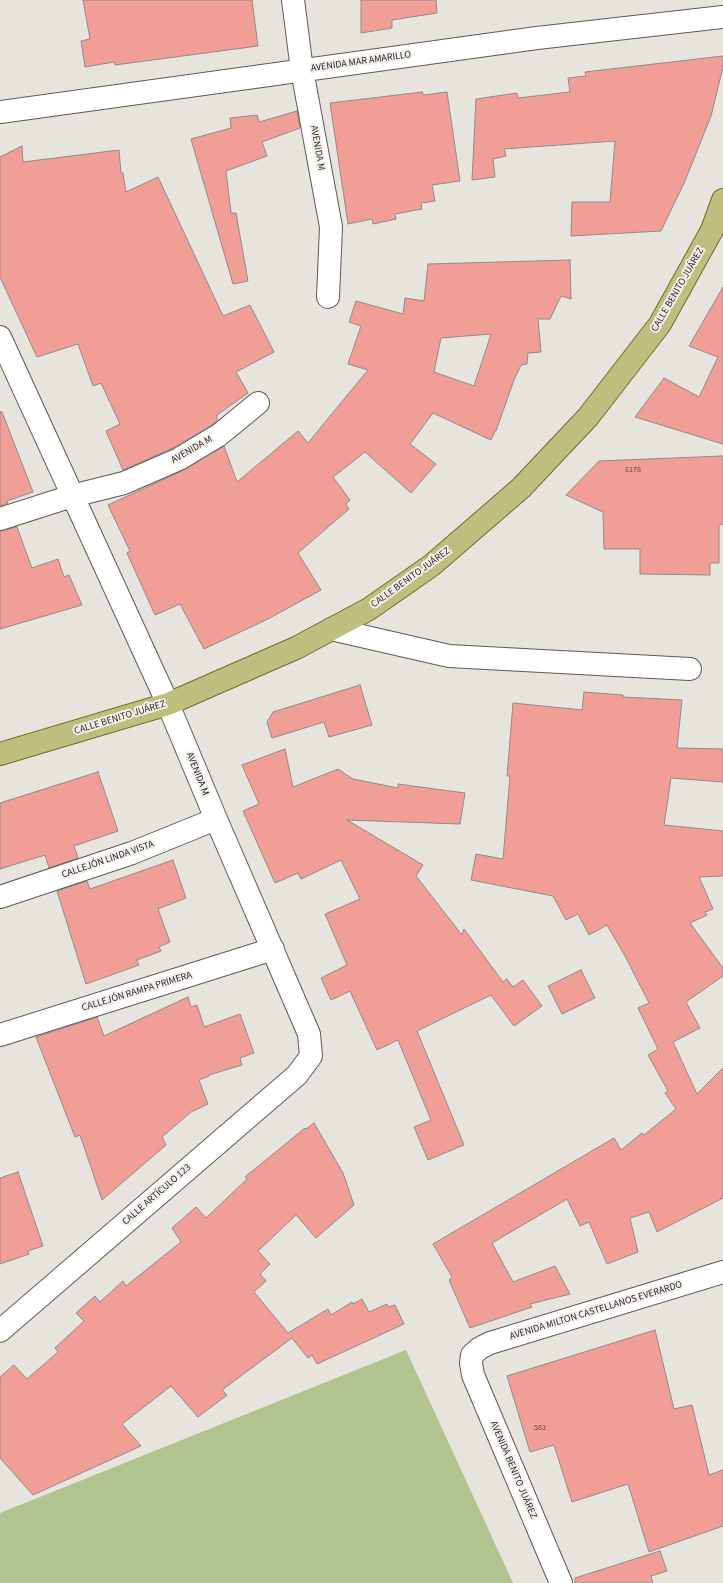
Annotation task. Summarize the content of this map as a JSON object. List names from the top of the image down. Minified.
{"streets":{"main road":["CALLE BENITO JUÁREZ"],"street":["AVENIDA MAR AMARILLO","AVENIDA M","CALLEJÓN LINDA VISTA","CALLEJÓN RAMPA PRIMERA","CALLE ARTÍCULO 123","AVENIDA MILTON CASTELLANOS EVERARDO","AVENIDA BENITO JUÁREZ"]},"crossings":[["AVENIDA MAR AMARILLO","AVENIDA M"],["AVENIDA M","CALLE BENITO JUÁREZ"],["AVENIDA M","CALLEJÓN LINDA VISTA"],["AVENIDA M","CALLEJÓN RAMPA PRIMERA"],["AVENIDA M","CALLE ARTÍCULO 123"],["AVENIDA MILTON CASTELLANOS EVERARDO","AVENIDA BENITO JUÁREZ"]],"house_numbers":["6178","583"]}
